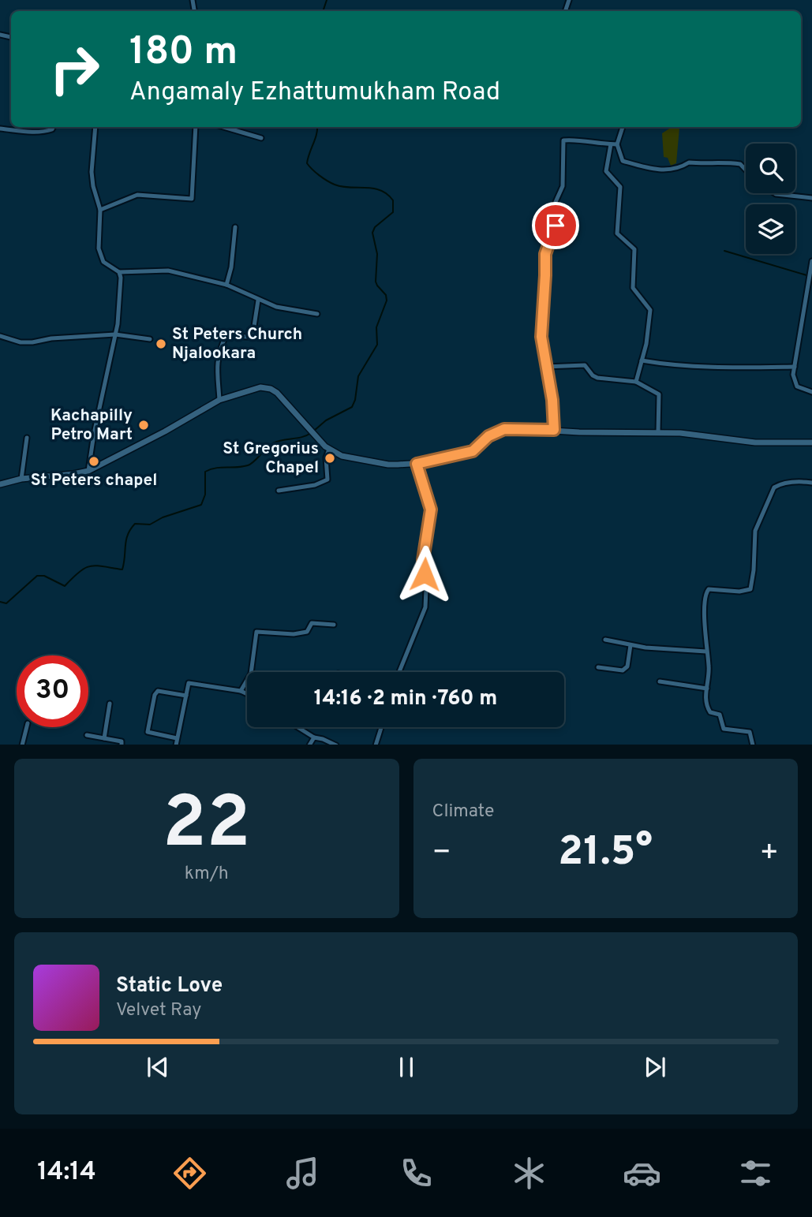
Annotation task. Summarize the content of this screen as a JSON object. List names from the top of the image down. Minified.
{"places":["St Peters Church Njalookara","Kachapilly Petro Mart","St Gregorius Chapel","St Peters chapel"],"page":{"turn":["180 m","Angamaly Ezhattumukham Road"],"limit":"30","trip":"14:16 · 2 min · 760 m","tile":[["22","km/h"],"Climate"],"heat":["−","21.5°","+"],"song":["Static Love","Velvet Ray"],"tabs":"14:14"}}
